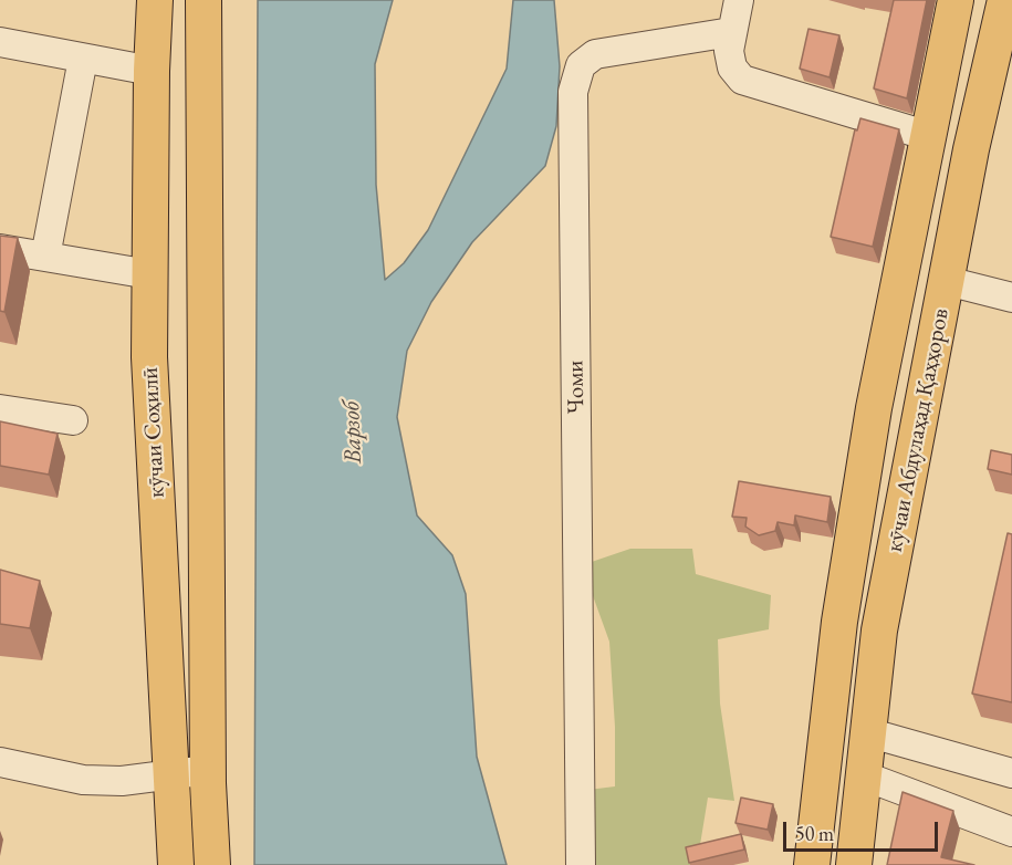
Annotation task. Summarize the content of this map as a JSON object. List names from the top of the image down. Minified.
{"streets":{"main road":["кӯчаи Абдулаҳад Қаҳҳоров","кӯчаи Соҳилӣ"],"street":["Чоми"]},"water":["Варзоб"],"scale_bar":"50 m"}
